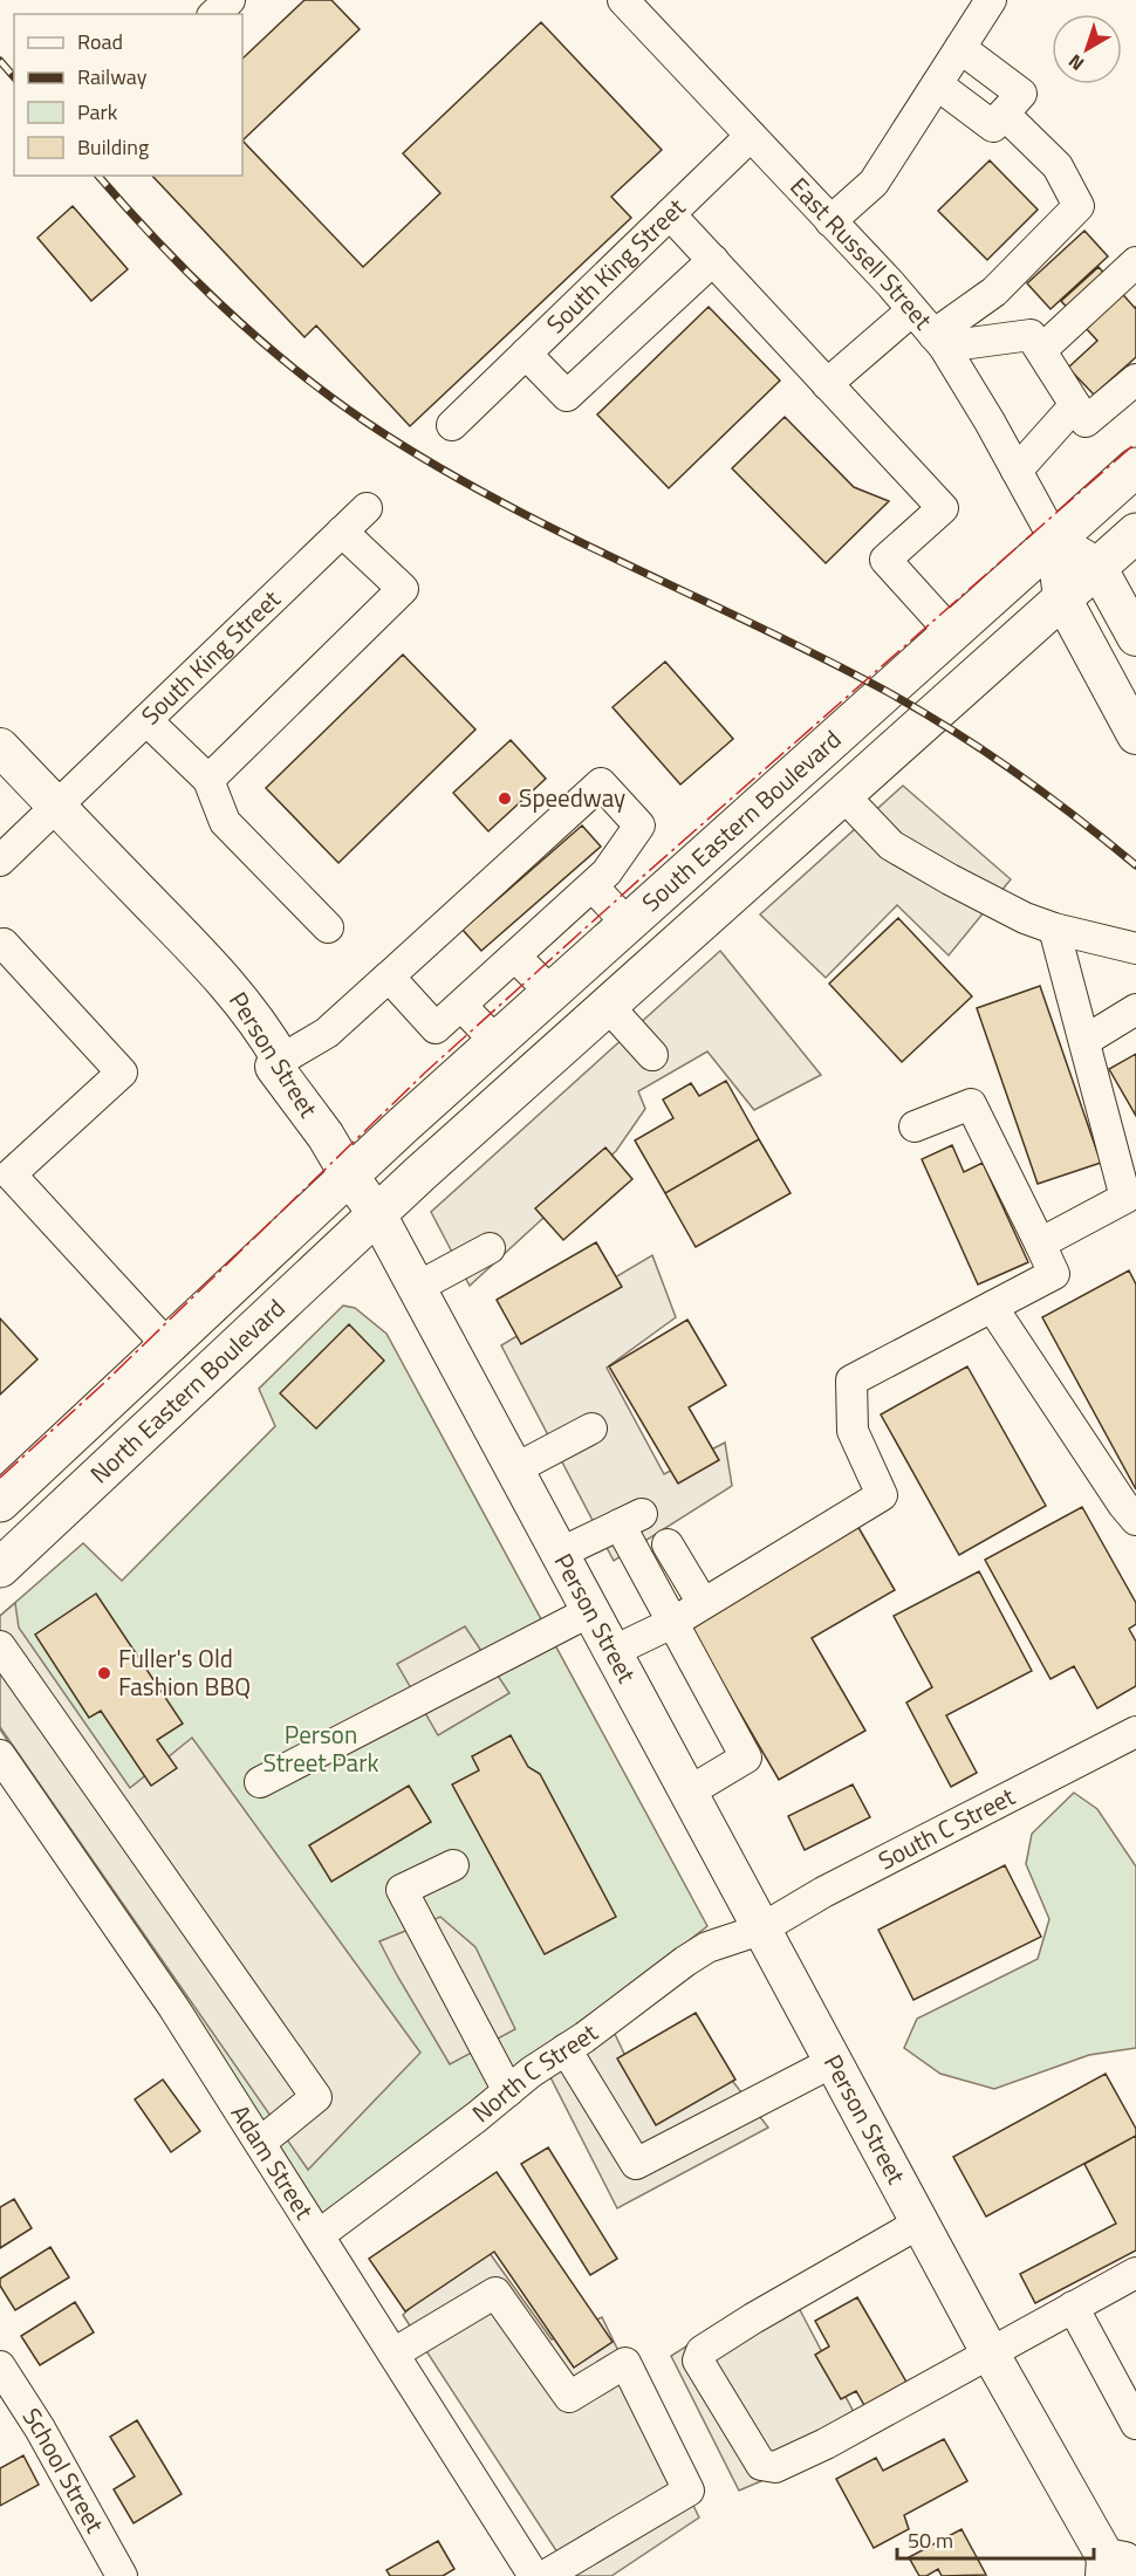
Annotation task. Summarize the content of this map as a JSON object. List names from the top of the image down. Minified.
{"streets":{"highway":["South Eastern Boulevard","North Eastern Boulevard"],"main road":["East Russell Street","Person Street"],"street":["South King Street","South C Street","North C Street","Adam Street","School Street"]},"crossings":[["East Russell Street","South King Street"],["East Russell Street","South Eastern Boulevard"],["South King Street","Person Street"],["South Eastern Boulevard","Person Street"],["South Eastern Boulevard","North Eastern Boulevard"],["Person Street","North Eastern Boulevard"],["Person Street","South C Street"],["Person Street","North C Street"],["South C Street","North C Street"],["North C Street","Adam Street"]],"parks":["Person Street Park"],"places":["Speedway","Fuller's Old Fashion BBQ"],"legend":["Road","Railway","Park","Building"],"scale_bar":"50 m","north":"bottom left"}
